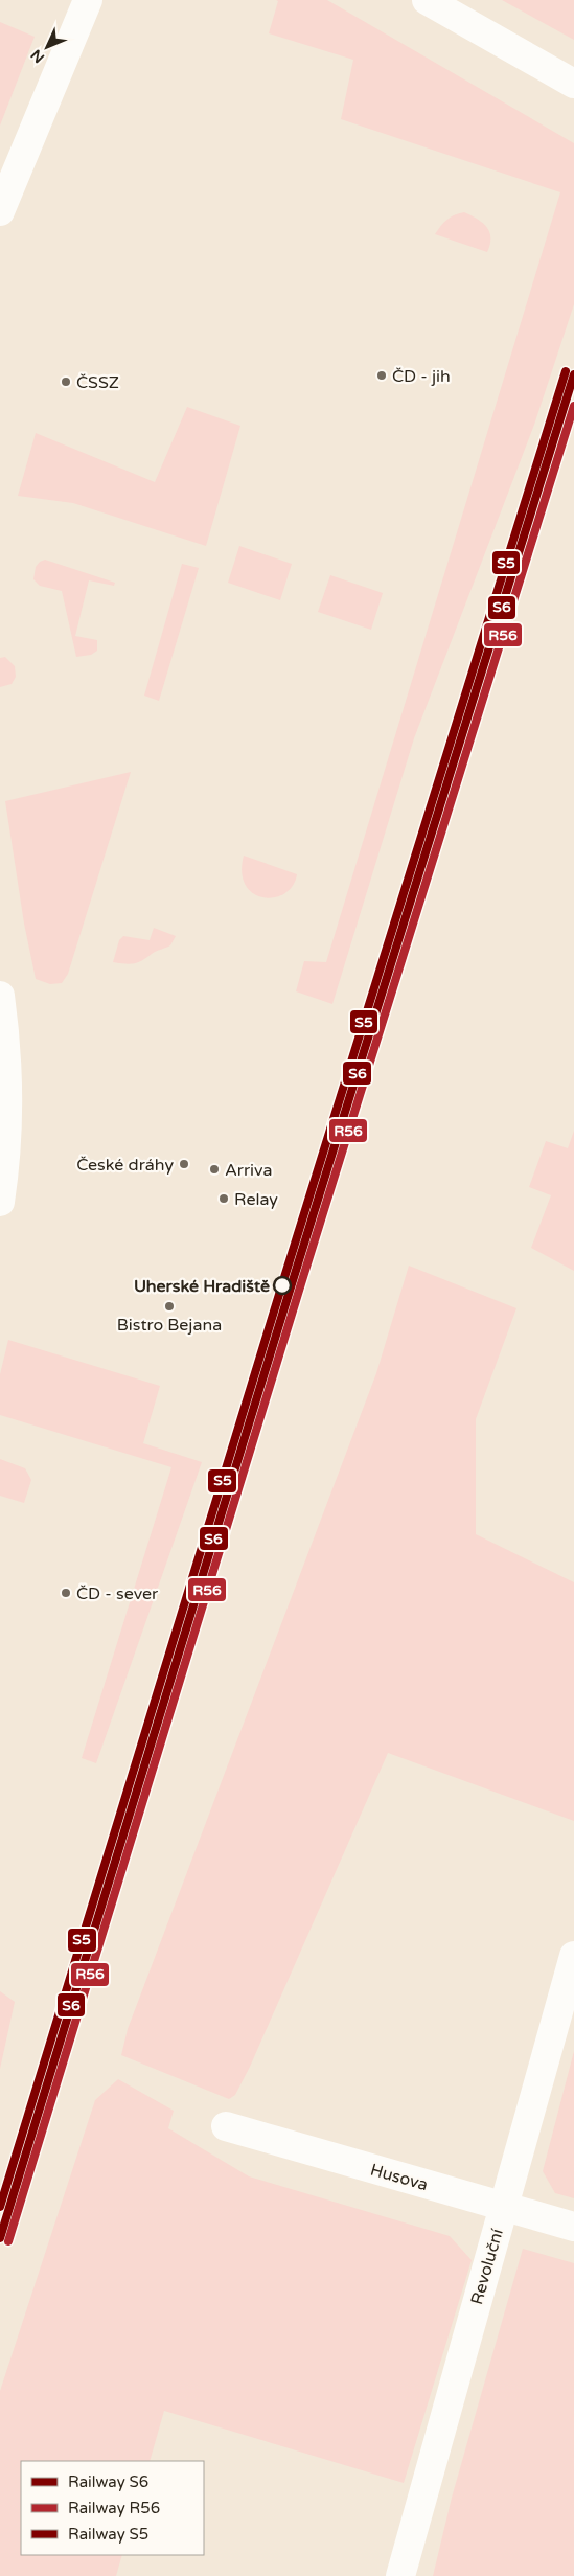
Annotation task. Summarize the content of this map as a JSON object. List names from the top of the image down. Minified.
{"streets":{"street":["Husova","Revoluční"]},"crossings":[["Husova","Revoluční"]],"places":["ČD - jih","ČSSZ","České dráhy","Arriva","Relay","Uherské Hradiště","Bistro Bejana","ČD - sever"],"lines":["rail line S5","rail line S6","rail line R56"],"legend":["Railway S6","Railway R56","Railway S5"],"north":"bottom left"}
